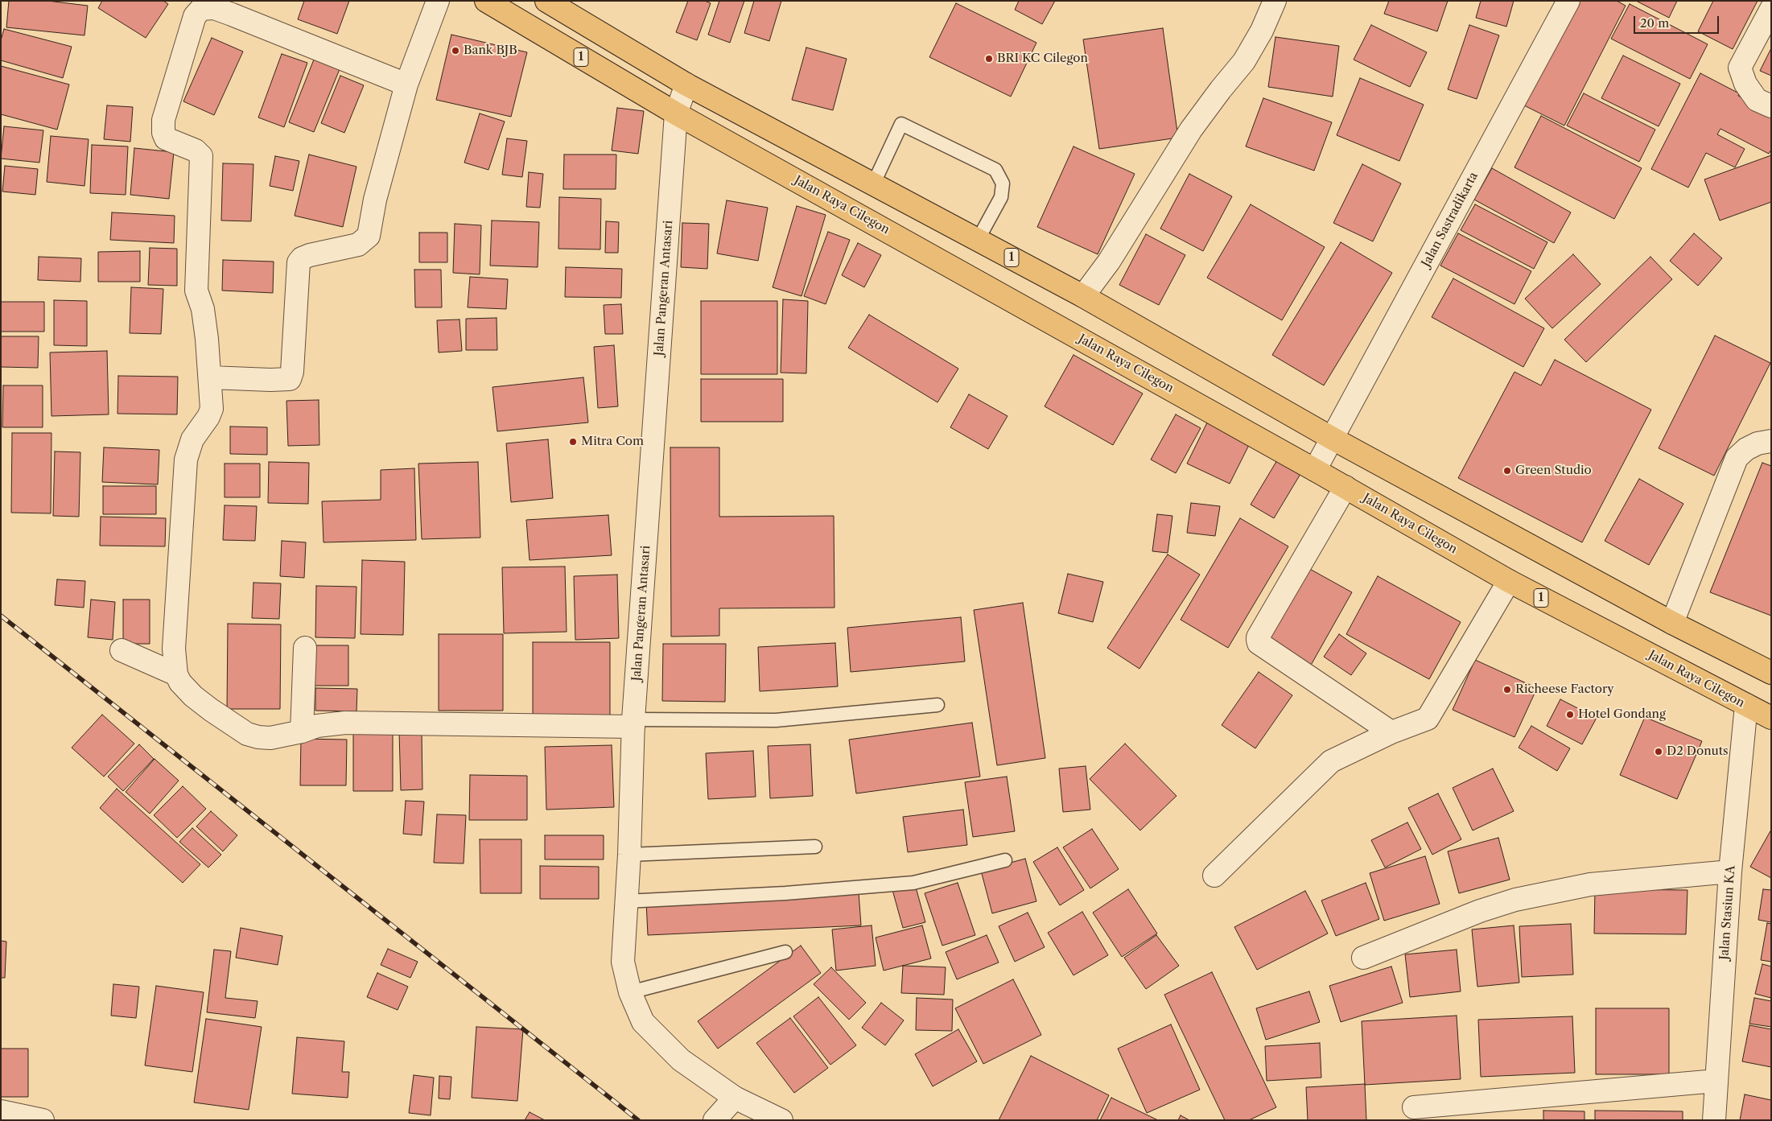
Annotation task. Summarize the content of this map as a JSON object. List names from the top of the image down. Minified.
{"streets":{"highway":["1","Jalan Raya Cilegon"],"street":["Jalan Sastradikarta","Jalan Pangeran Antasari","Jalan Stasiun KA"]},"crossings":[["1","Jalan Sastradikarta"],["1","Jalan Pangeran Antasari"],["Jalan Raya Cilegon","Jalan Sastradikarta"],["Jalan Raya Cilegon","Jalan Pangeran Antasari"],["Jalan Raya Cilegon","Jalan Stasiun KA"]],"places":["Bank BJB","BRI KC Cilegon","Mitra Com","Green Studio","Richeese Factory","Hotel Gondang","D2 Donuts"],"scale_bar":"20 m"}
